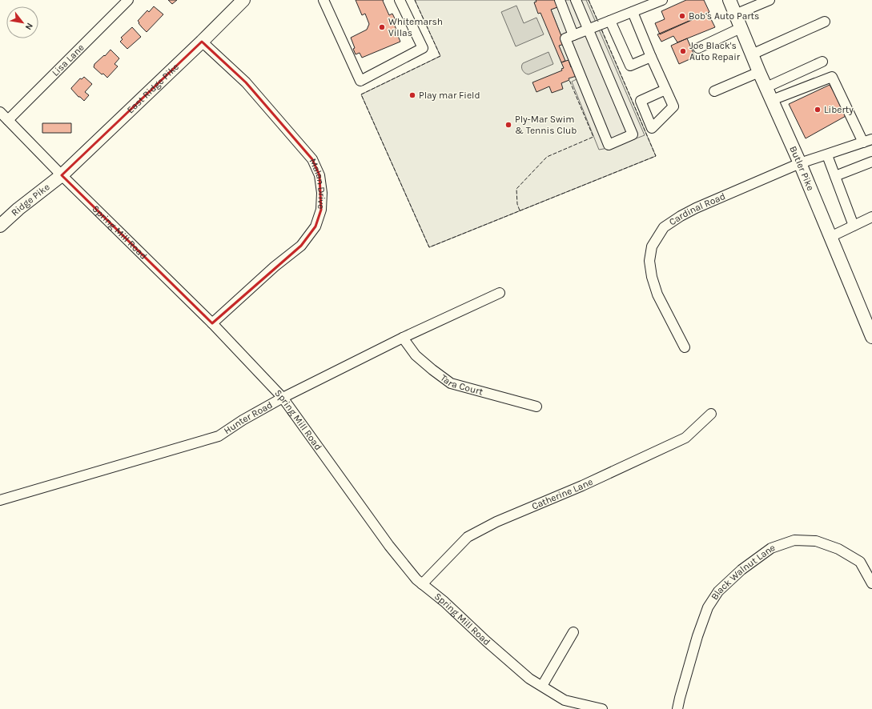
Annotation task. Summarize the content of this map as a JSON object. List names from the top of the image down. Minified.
{"streets":{"main road":["East Ridge Pike","Butler Pike","Ridge Pike"],"street":["Lisa Lane","Malan Drive","Cardinal Road","Spring Mill Road","Tara Court","Hunter Road","Catherine Lane","Black Walnut Lane"]},"crossings":[["Lisa Lane","Spring Mill Road"],["East Ridge Pike","Malan Drive"],["East Ridge Pike","Ridge Pike"],["East Ridge Pike","Spring Mill Road"],["Butler Pike","Cardinal Road"],["Malan Drive","Spring Mill Road"],["Ridge Pike","Spring Mill Road"],["Spring Mill Road","Hunter Road"],["Spring Mill Road","Catherine Lane"],["Tara Court","Hunter Road"]],"places":["Bob's Auto Parts","Whitemarsh Villas","Joe Black's Auto Repair","Play mar Field","Liberty","Ply-Mar Swim & Tennis Club"],"north":"bottom right"}
